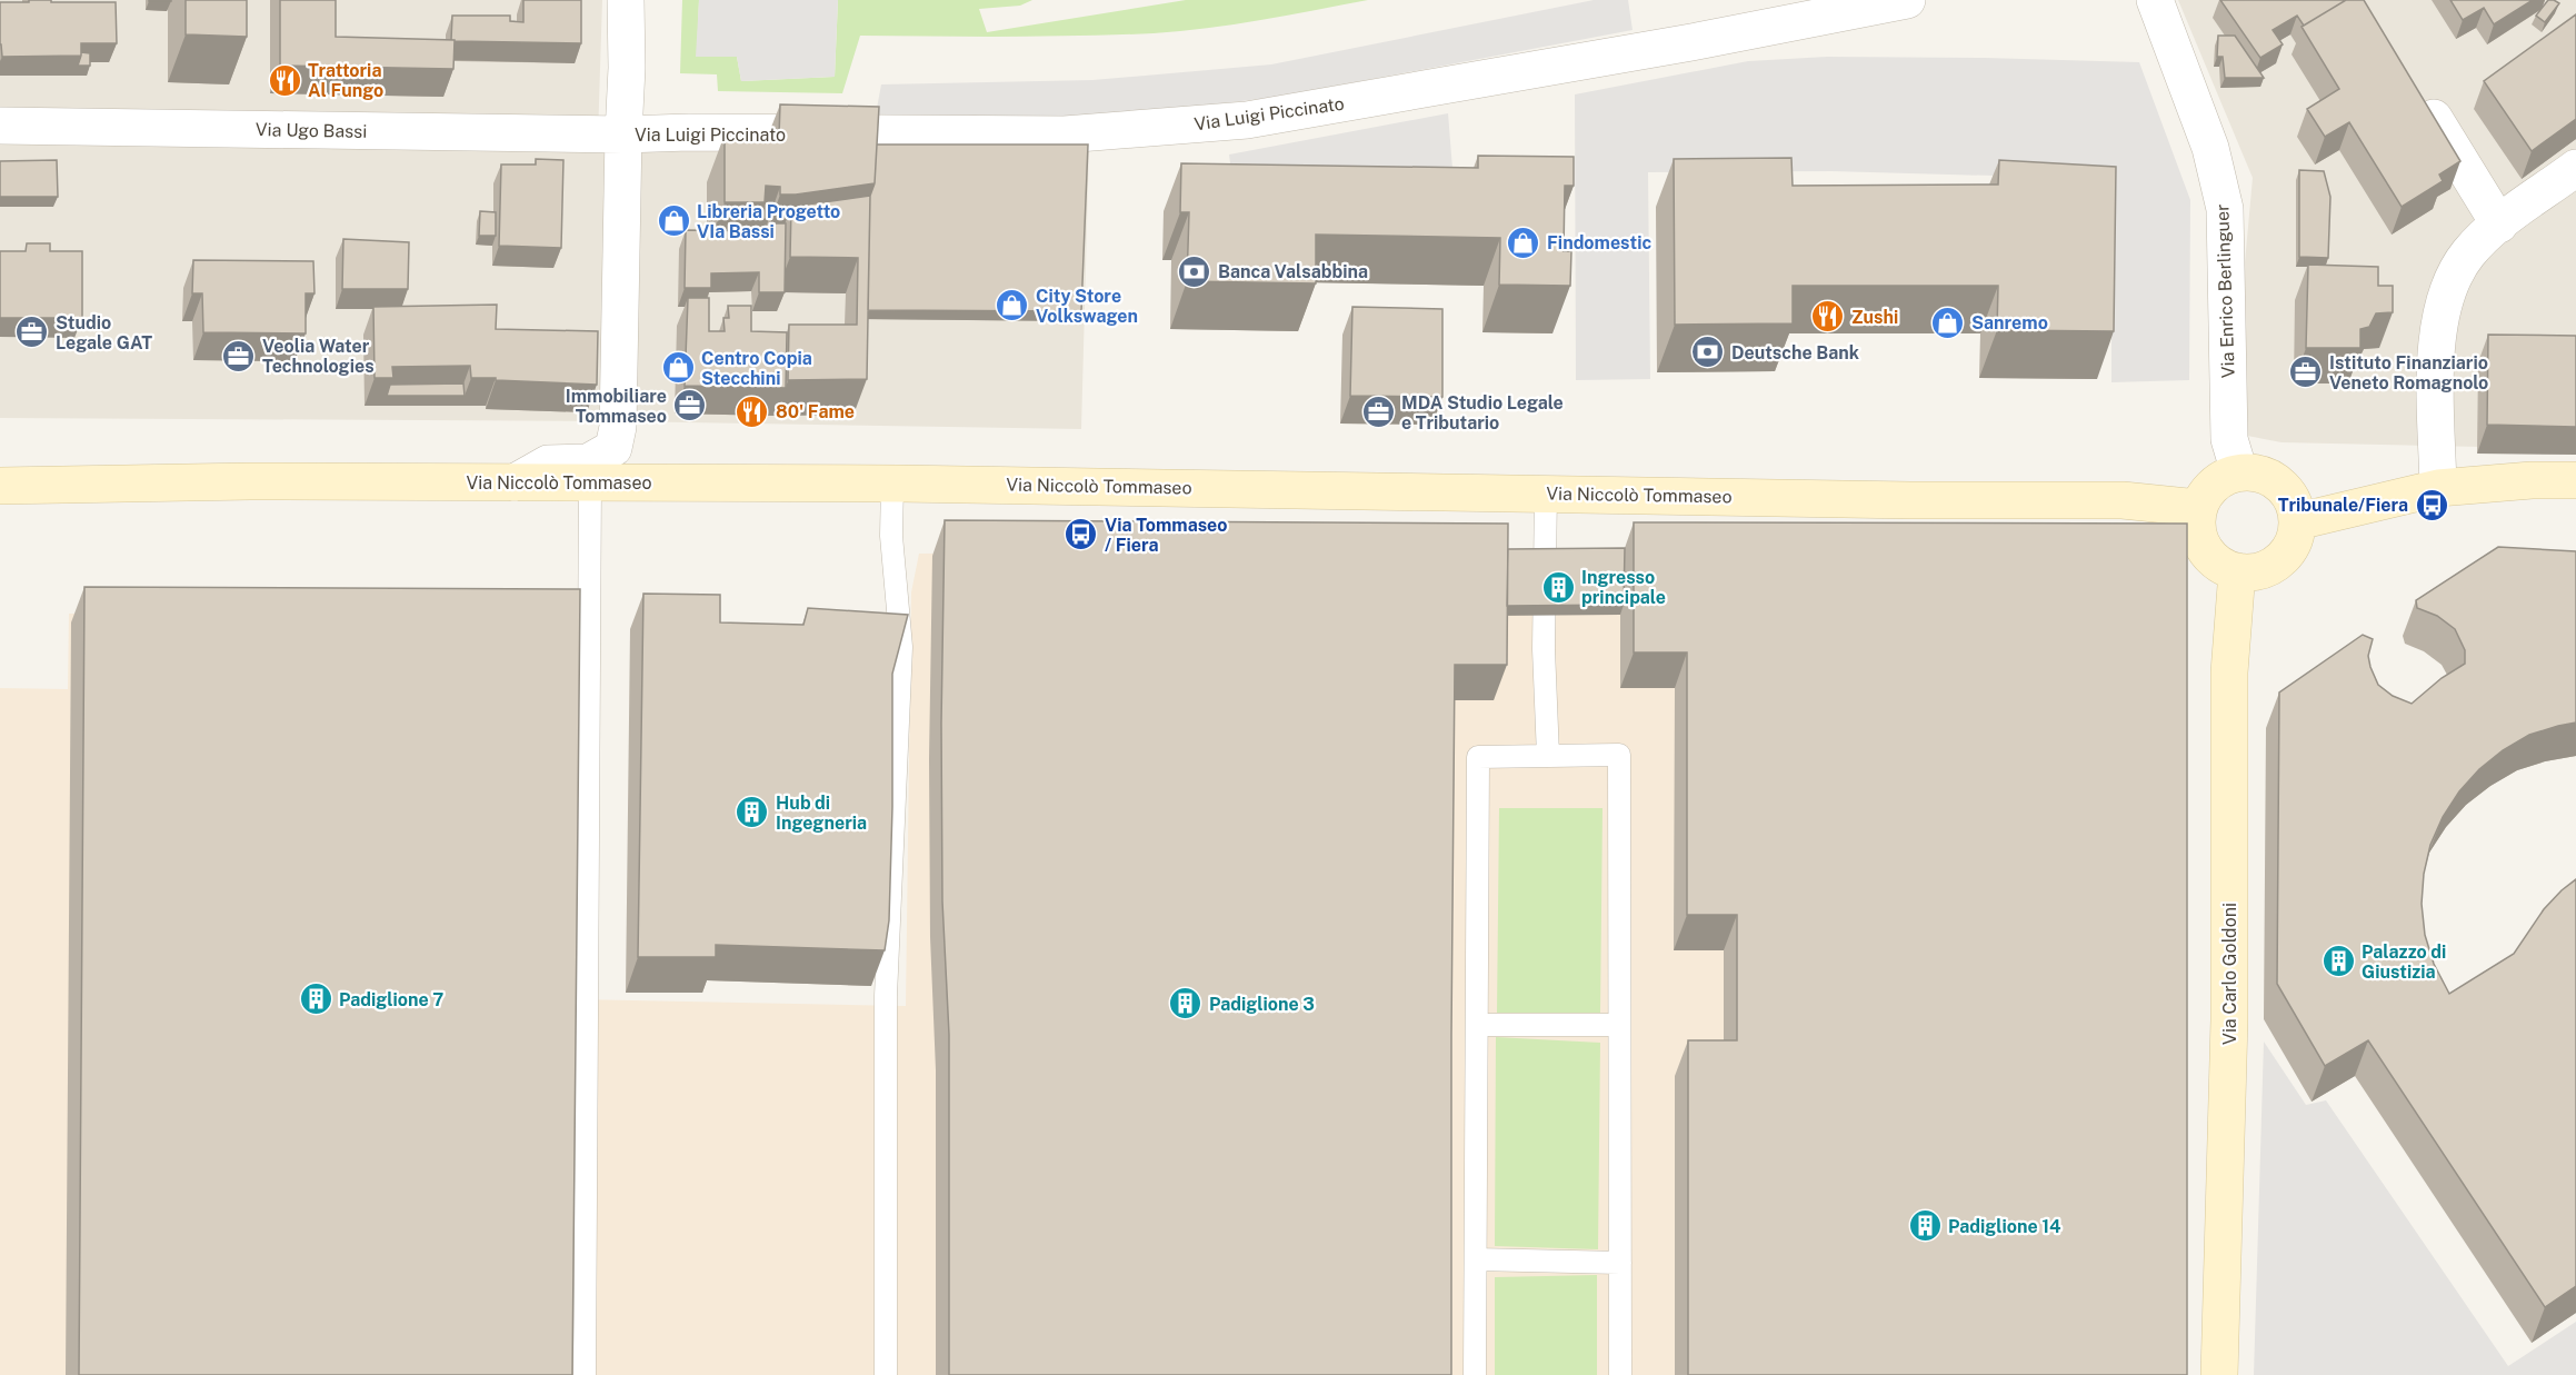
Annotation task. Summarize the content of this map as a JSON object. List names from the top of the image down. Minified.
{"streets":{"street":["Via Luigi Piccinato","Via Ugo Bassi","Via Enrico Berlinguer","Via Niccolò Tommaseo","Via Carlo Goldoni"]},"crossings":[["Via Luigi Piccinato","Via Ugo Bassi"],["Via Enrico Berlinguer","Via Niccolò Tommaseo"],["Via Enrico Berlinguer","Via Carlo Goldoni"],["Via Niccolò Tommaseo","Via Carlo Goldoni"]],"places":{"restaurant":["Trattoria Al Fungo","Zushi","80' Fame"],"shop":["Libreria Progetto VIa Bassi","Findomestic","City Store Volkswagen","Sanremo","Centro Copia Stecchini"],"bank":["Banca Valsabbina","Deutsche Bank"],"office":["Studio Legale GAT","Veolia Water Technologies","Istituto Finanziario Veneto Romagnolo","Immobiliare Tommaseo","MDA Studio Legale e Tributario"],"bus stop":["Tribunale/Fiera","Via Tommaseo / Fiera"],"building":["Ingresso principale","Hub di Ingegneria","Palazzo di Giustizia","Padiglione 7","Padiglione 3","Padiglione 14"]}}
